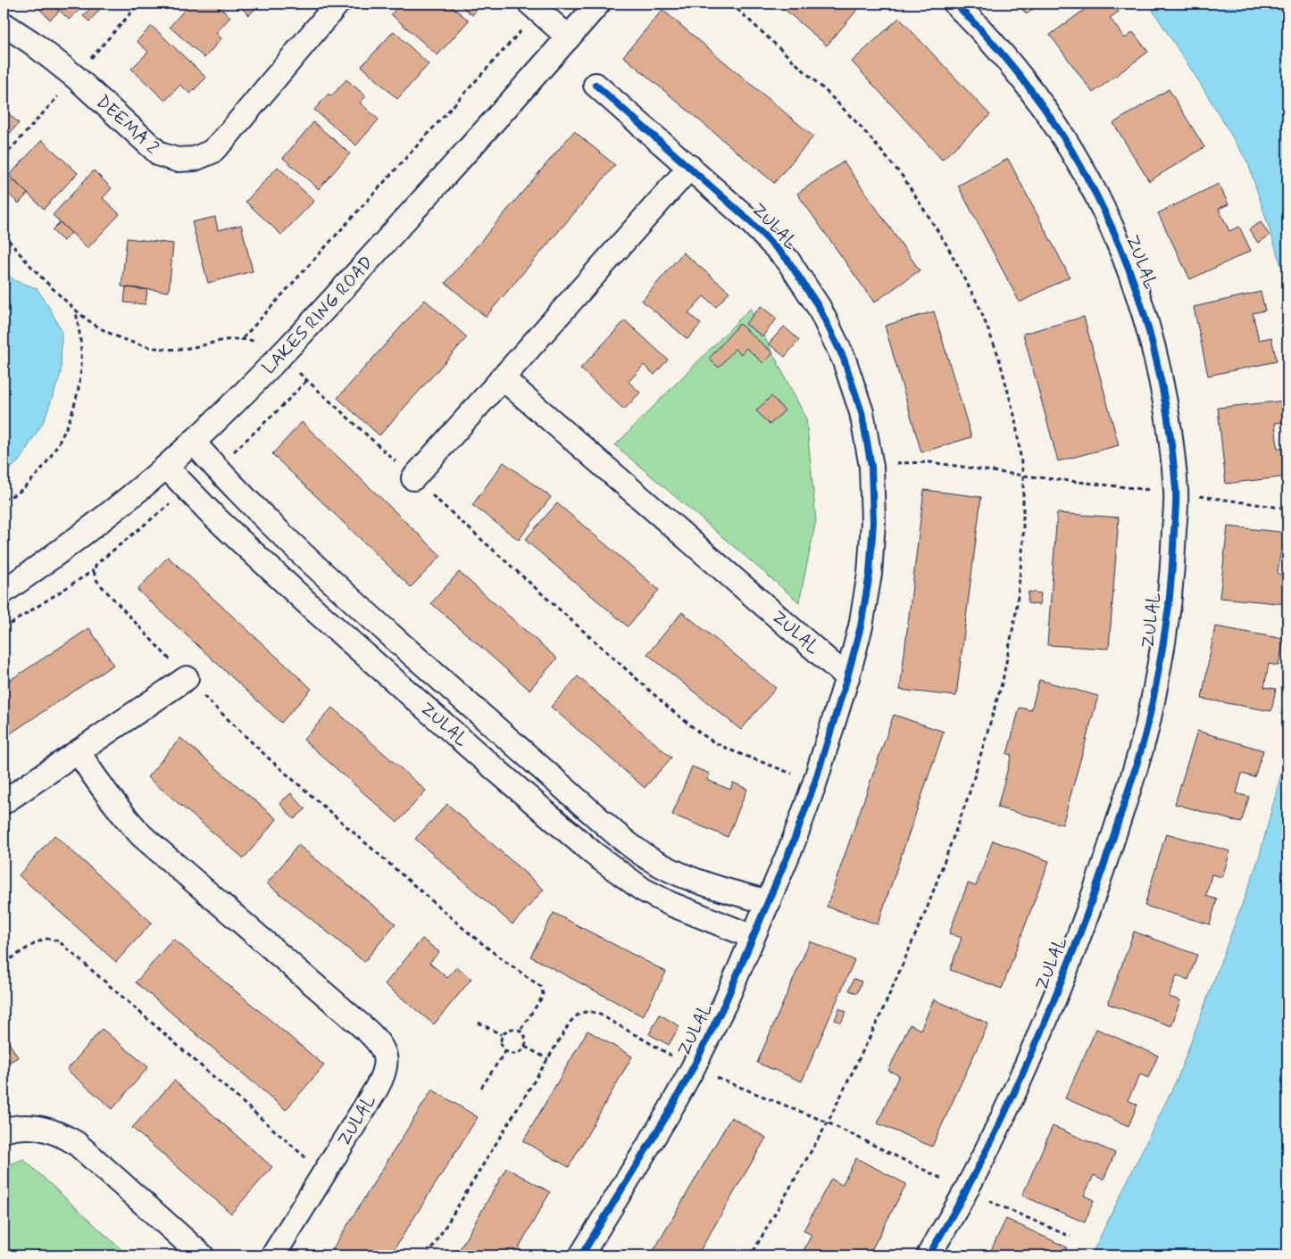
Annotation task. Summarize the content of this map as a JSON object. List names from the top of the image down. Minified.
{"streets":{"street":["DEEMA 2","ZULAL","LAKES RING ROAD"]},"crossings":[["ZULAL","LAKES RING ROAD"]]}
